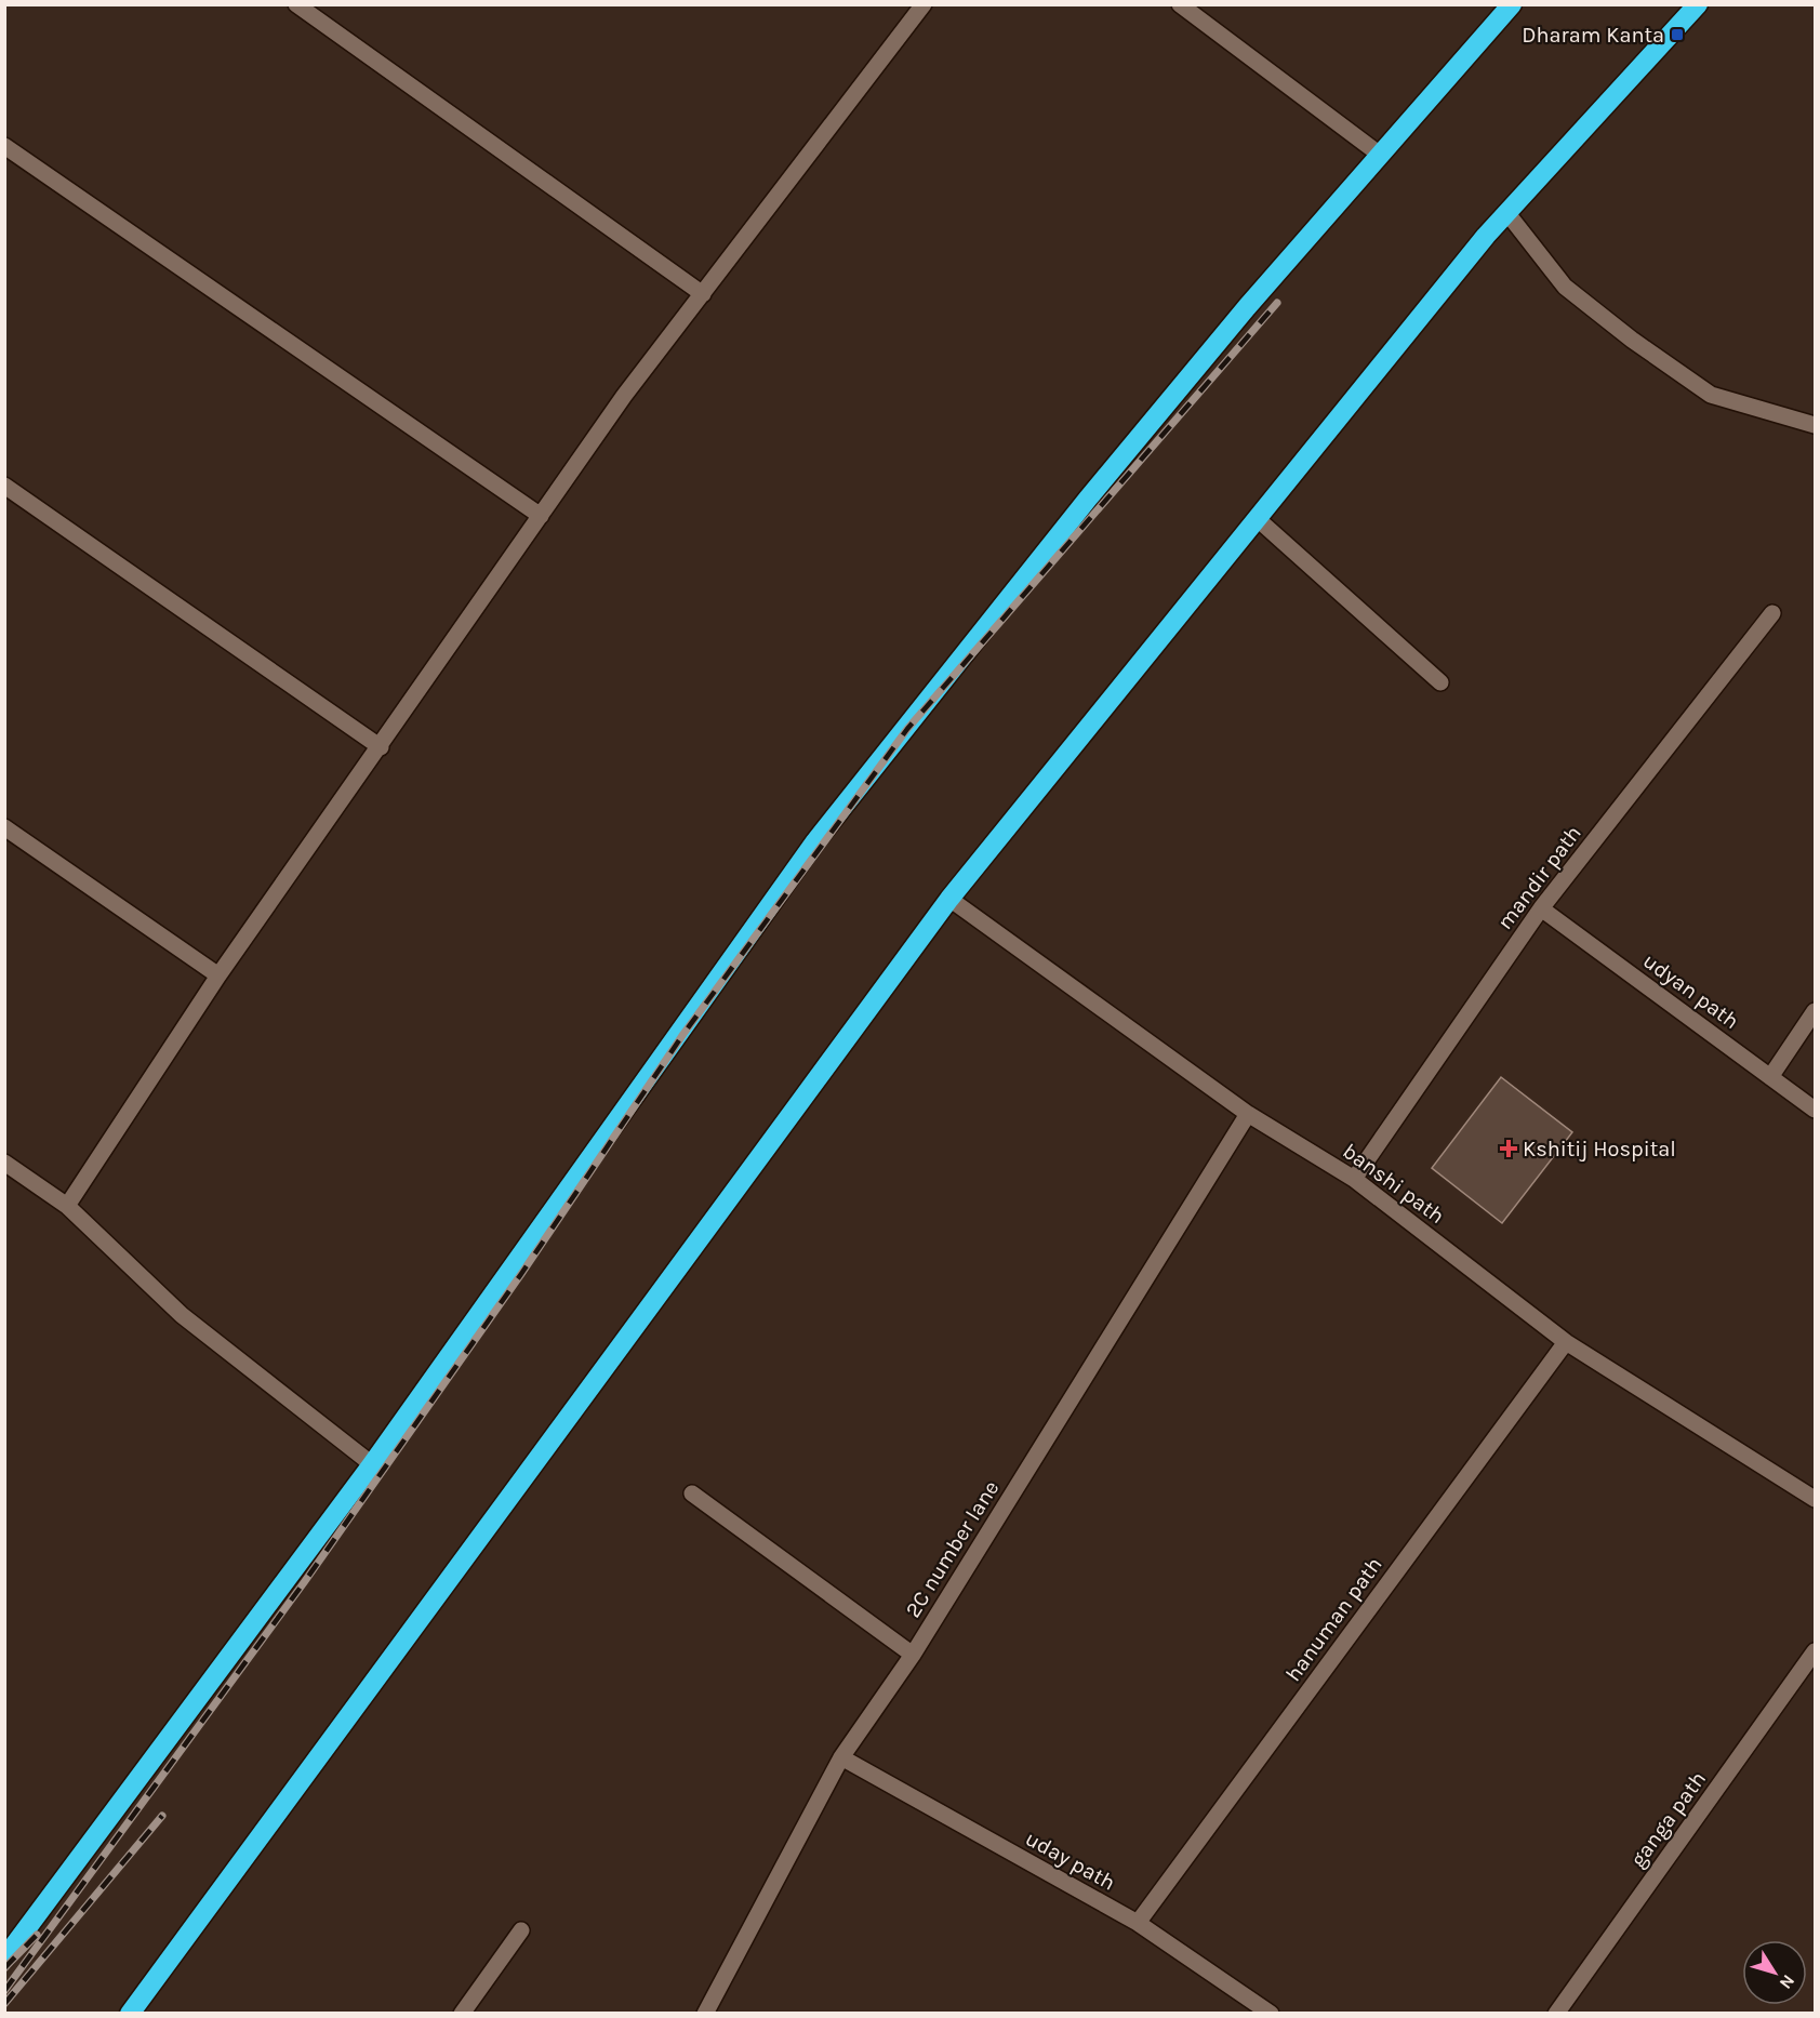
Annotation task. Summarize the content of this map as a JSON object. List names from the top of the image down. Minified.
{"streets":{"street":["mandir path","udyan path","banshi path","2C number lane","hanuman path","ganga path","uday path"]},"crossings":[["mandir path","udyan path"],["mandir path","banshi path"],["banshi path","2C number lane"],["banshi path","hanuman path"],["2C number lane","uday path"],["hanuman path","uday path"]],"places":{"transit":["Dharam Kanta"],"health":["Kshitij Hospital"]},"north":"bottom right"}
